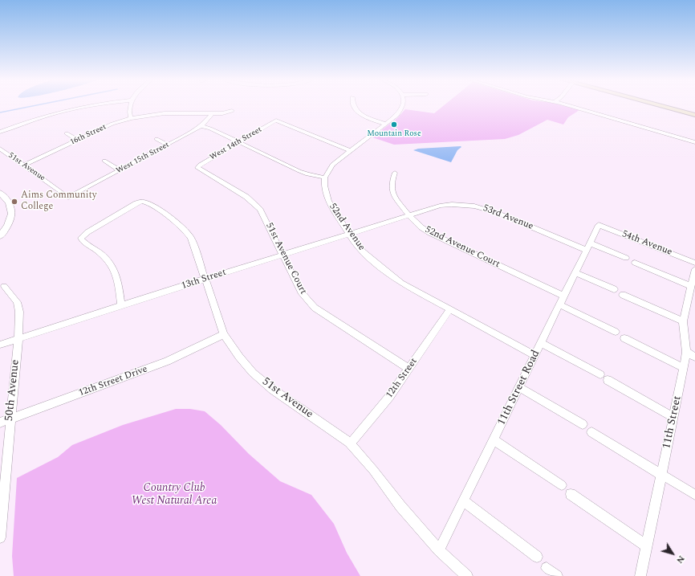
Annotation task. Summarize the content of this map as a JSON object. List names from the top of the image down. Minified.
{"streets":{"street":["16th Street","West 14th Street","West 15th Street","51st Avenue","53rd Avenue","52nd Avenue","54th Avenue","52nd Avenue Court","51st Avenue Court","13th Street","12th Street","12th Street Drive","11th Street Road","50th Avenue","11th Street"]},"crossings":[["16th Street","West 15th Street"],["16th Street","51st Avenue"],["West 14th Street","51st Avenue Court"],["West 15th Street","51st Avenue"],["51st Avenue","13th Street"],["51st Avenue","12th Street"],["51st Avenue","12th Street Drive"],["51st Avenue","11th Street Road"],["53rd Avenue","52nd Avenue Court"],["53rd Avenue","13th Street"],["53rd Avenue","11th Street Road"],["52nd Avenue","13th Street"],["52nd Avenue","12th Street"],["52nd Avenue","11th Street Road"],["54th Avenue","11th Street Road"],["52nd Avenue Court","13th Street"],["52nd Avenue Court","11th Street Road"],["51st Avenue Court","13th Street"],["51st Avenue Court","12th Street"],["13th Street","50th Avenue"],["12th Street Drive","50th Avenue"]],"parks":["Country Club West Natural Area"],"places":["Mountain Rose","Aims Community College"],"north":"bottom right"}
